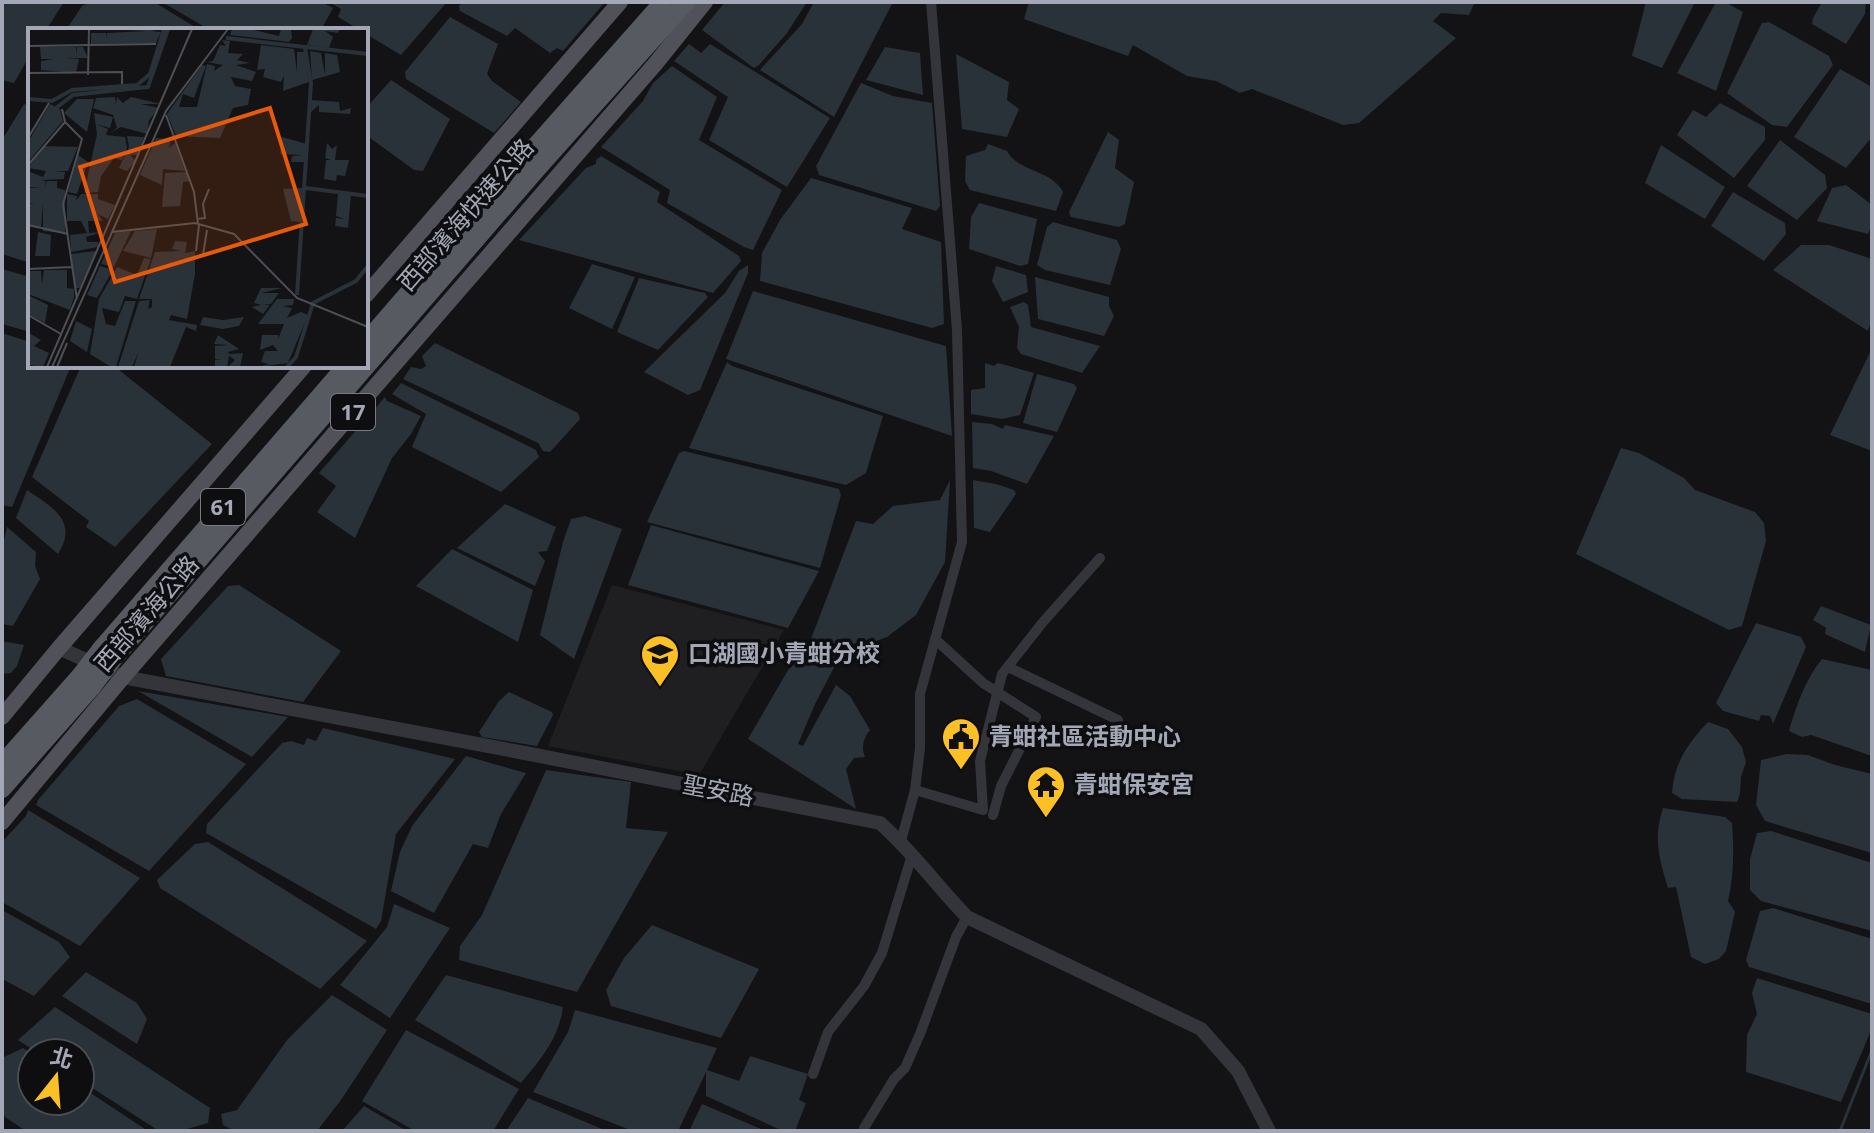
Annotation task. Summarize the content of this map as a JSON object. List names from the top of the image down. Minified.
{"streets":{"highway":["西部濱海快速公路","61"],"main road":["17","西部濱海公路"],"street":["聖安路"]},"crossings":[["西部濱海公路","聖安路"]],"places":{"school or university":["口湖國小青蚶分校"],"public building":["青蚶社區活動中心"],"temple":["青蚶保安宮"]},"north":"top"}
